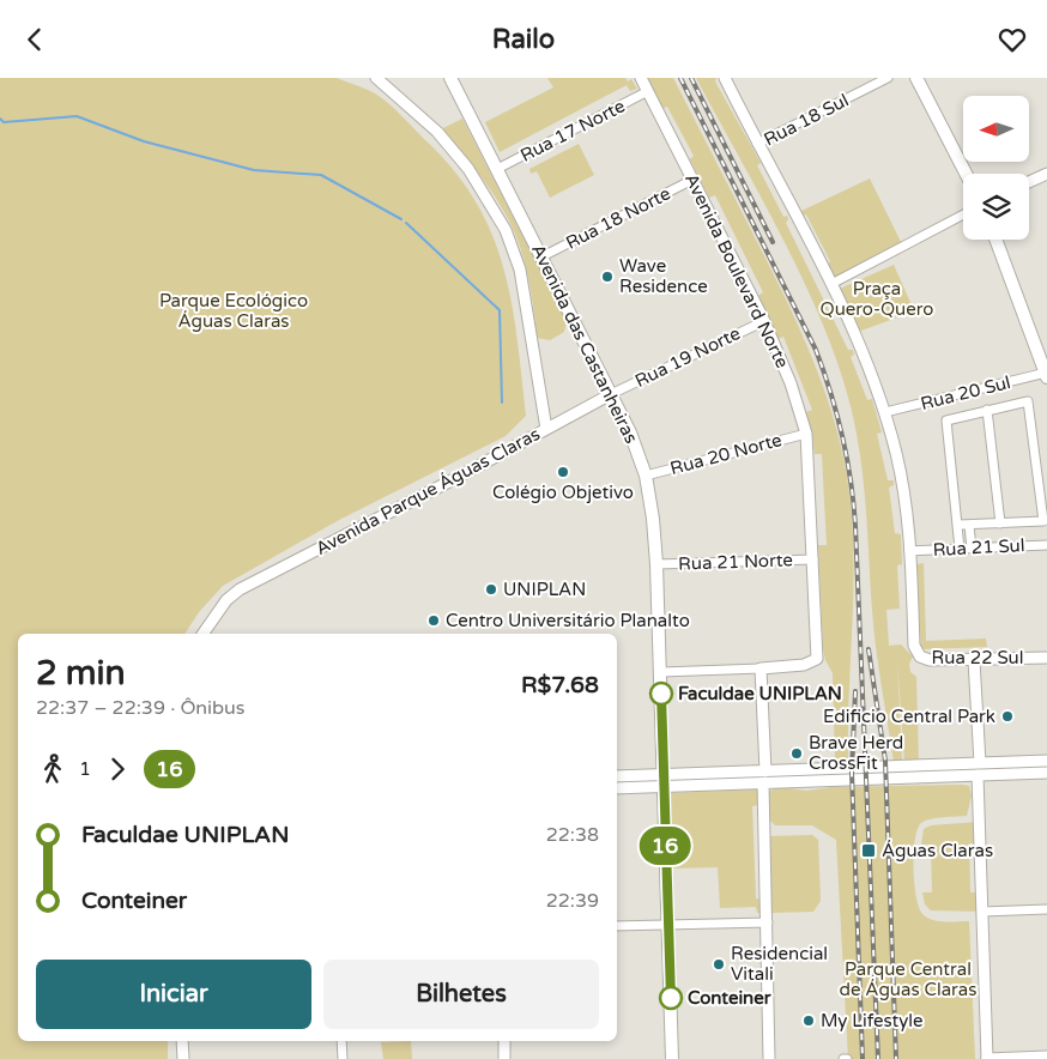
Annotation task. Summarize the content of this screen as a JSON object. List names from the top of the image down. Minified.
{"streets":{"main road":["Avenida das Castanheiras"],"street":["Rua 18 Sul","Rua 17 Norte","Rua 18 Norte","Avenida Boulevard Norte","Rua 19 Norte","Rua 20 Sul","Rua 20 Norte","Avenida Parque Águas Claras","Rua 21 Sul","Rua 21 Norte","Rua 22 Sul"]},"crossings":[["Rua 17 Norte","Avenida Boulevard Norte"],["Rua 17 Norte","Avenida das Castanheiras"],["Rua 18 Norte","Avenida Boulevard Norte"],["Rua 18 Norte","Avenida das Castanheiras"],["Avenida Boulevard Norte","Rua 19 Norte"],["Avenida Boulevard Norte","Rua 20 Norte"],["Avenida Boulevard Norte","Rua 21 Norte"],["Avenida das Castanheiras","Rua 19 Norte"],["Avenida das Castanheiras","Rua 20 Norte"],["Avenida das Castanheiras","Rua 21 Norte"],["Rua 21 Sul","Rua 22 Sul"]],"parks":["Praça Quero-Quero","Parque Ecológico Águas Claras","Parque Central de Águas Claras"],"places":{"other":["Wave Residence","Colégio Objetivo","UNIPLAN","Centro Universitário Planalto","Faculdae UNIPLAN","Edificio Central Park","Brave Herd CrossFit","Residencial Vitali","Conteiner","My Lifestyle"],"transit":["Águas Claras"]},"lines":["bus line 16"],"north":"left","page":{"header":"Railo","on_map":"16","heading":["2 min","22:37 – 22:39 · Ônibus","R$7.68"],"legs":["1","16"],"list":[{"name":"Faculdae UNIPLAN","value":"22:38"},{"name":"Conteiner","value":"22:39"}],"buttons":["Iniciar","Bilhetes"]}}
